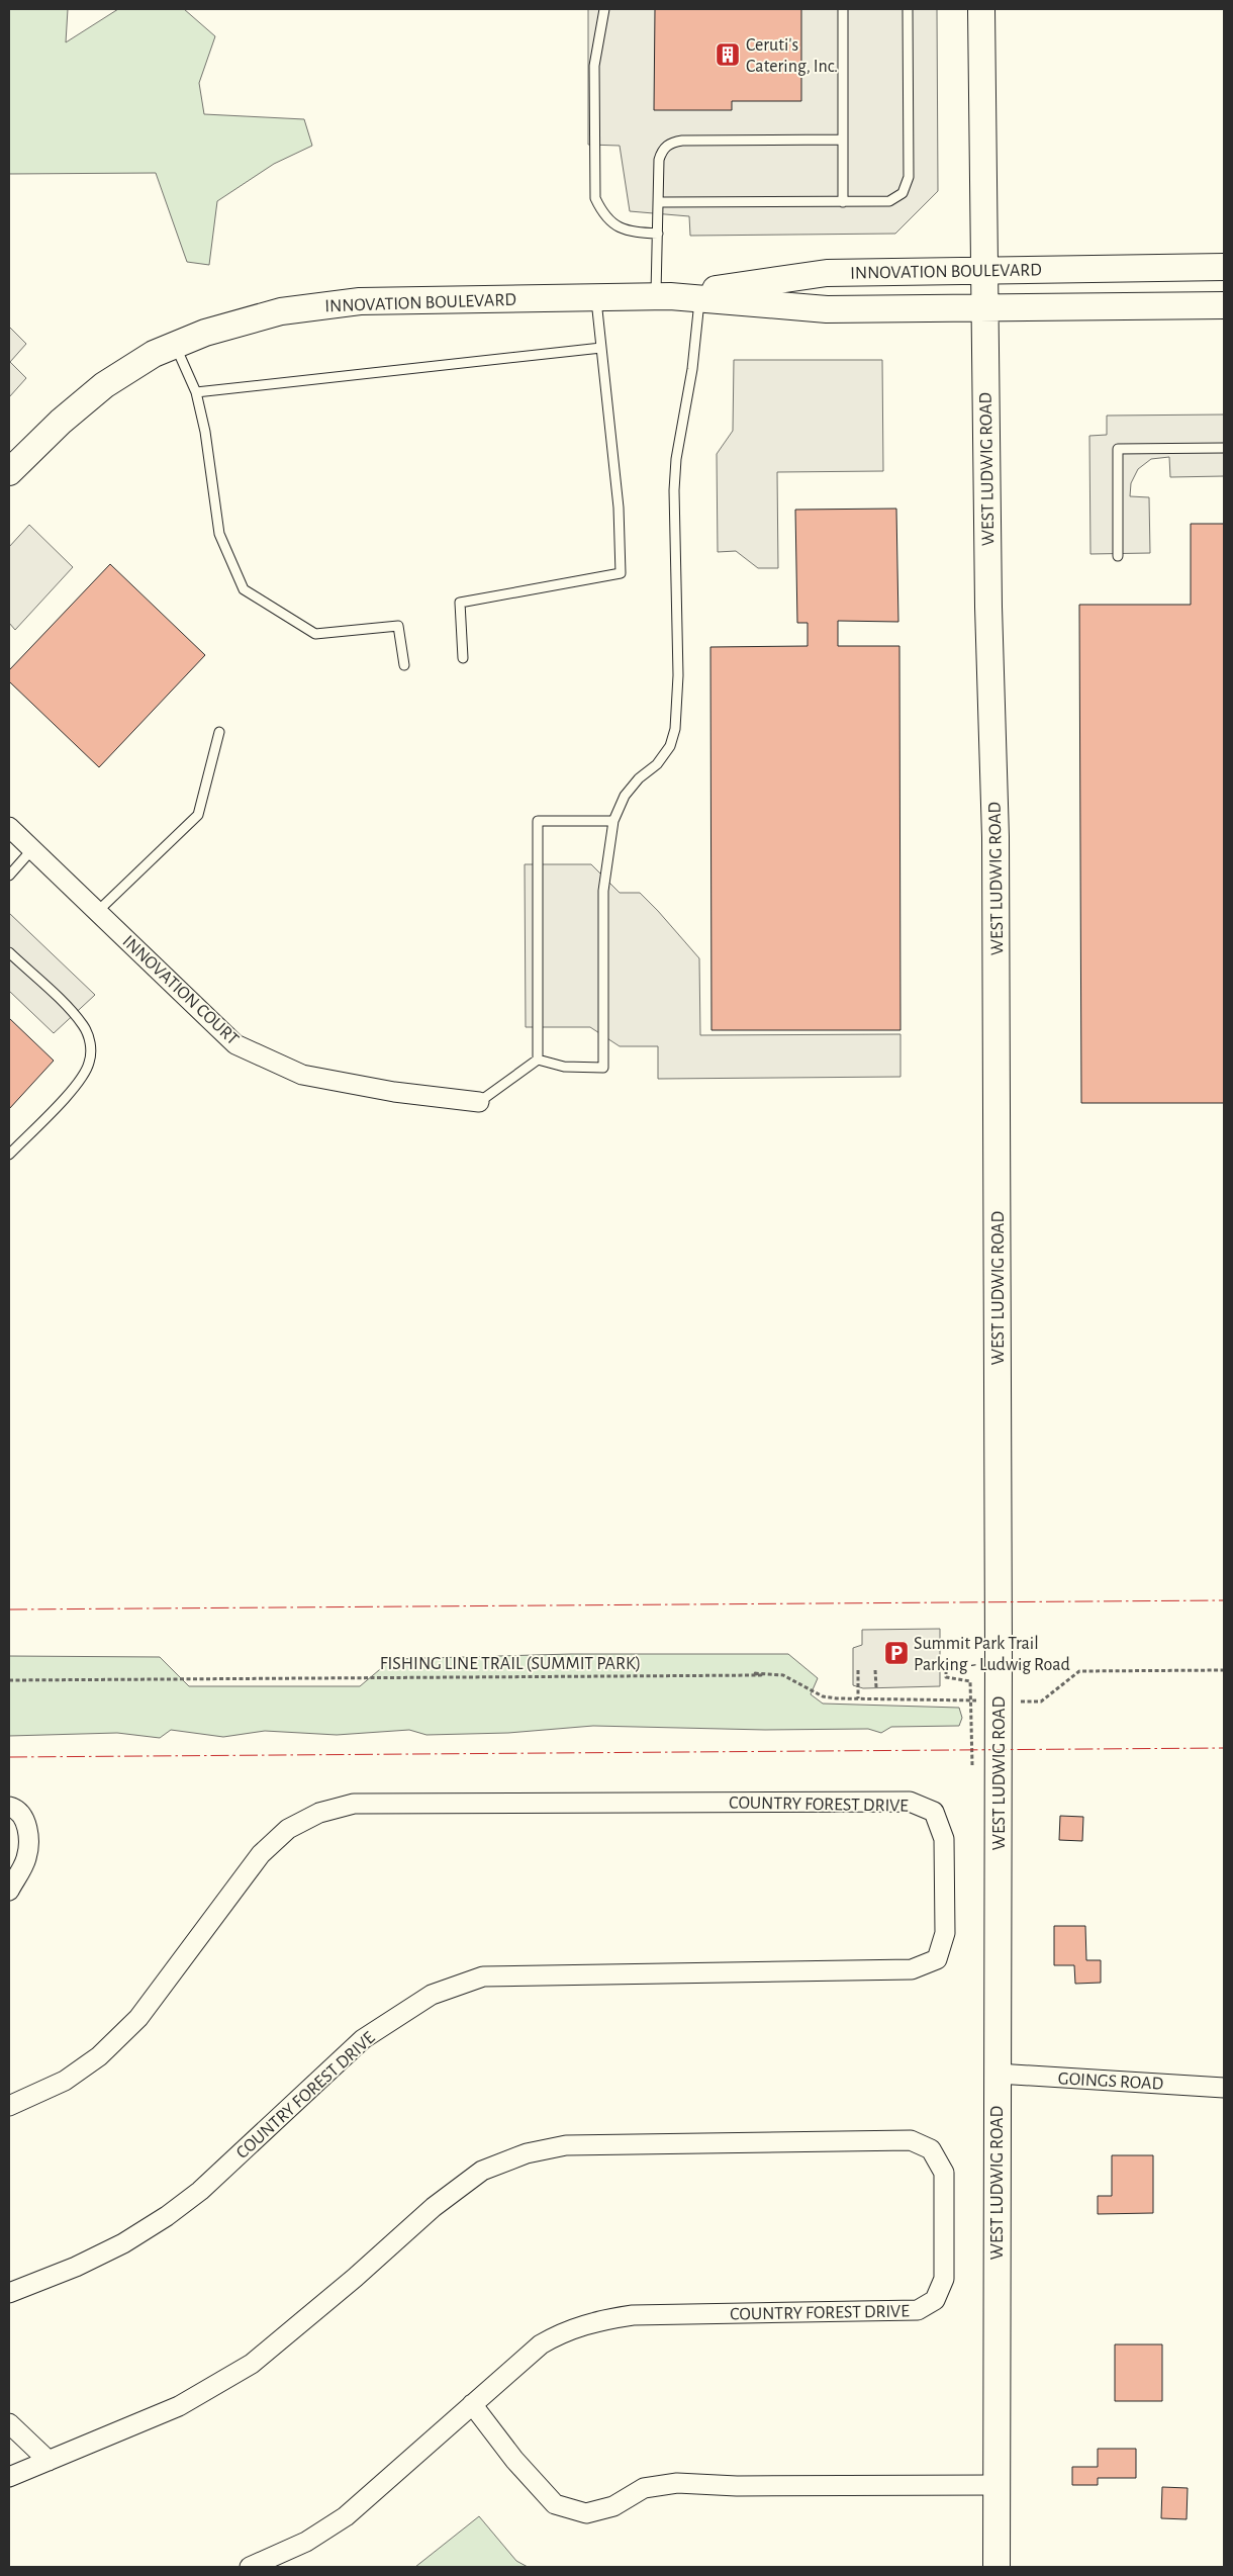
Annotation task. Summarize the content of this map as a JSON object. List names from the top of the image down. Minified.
{"streets":{"main road":["INNOVATION BOULEVARD","WEST LUDWIG ROAD"],"street":["INNOVATION COURT","COUNTRY FOREST DRIVE","GOINGS ROAD"],"path":["FISHING LINE TRAIL (SUMMIT PARK)"]},"crossings":[["INNOVATION BOULEVARD","WEST LUDWIG ROAD"],["WEST LUDWIG ROAD","GOINGS ROAD"]],"places":{"building":["Ceruti's Catering, Inc."],"parking":["Summit Park Trail Parking - Ludwig Road"]}}
